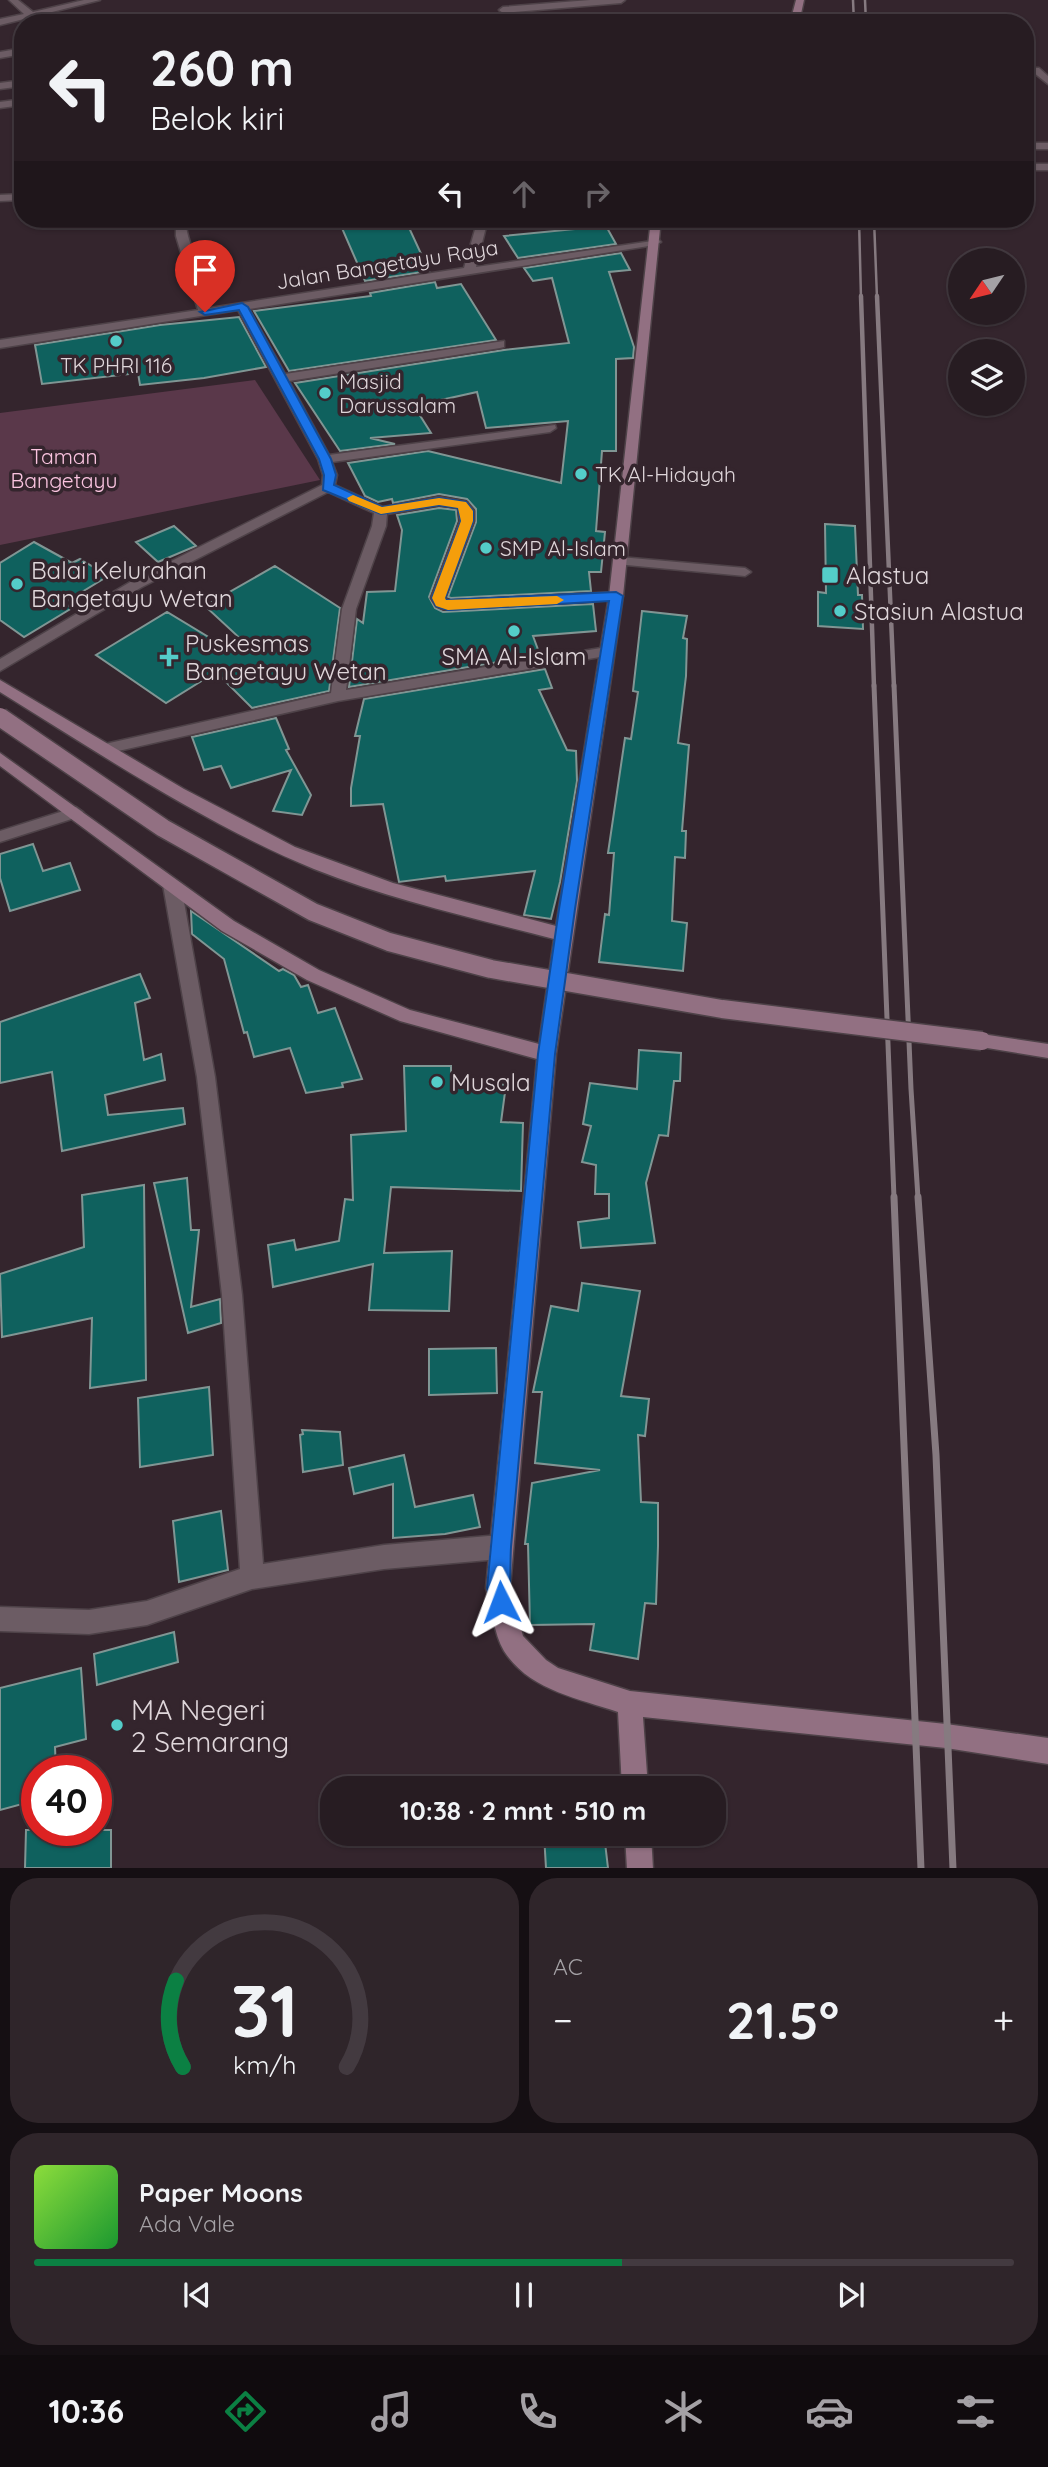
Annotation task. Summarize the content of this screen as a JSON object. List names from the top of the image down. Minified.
{"streets":{"street":["Jalan Bangetayu Raya"]},"parks":["Taman Bangetayu"],"places":{"other":["TK PHRI 116","Masjid Darussalam","TK Al-Hidayah","SMP Al-Islam","Balai Kelurahan Bangetayu Wetan","Stasiun Alastua","SMA Al-Islam","Musala","MA Negeri 2 Semarang"],"transit":["Alastua"],"health":["Puskesmas Bangetayu Wetan"]},"north":"bottom left","page":{"turn":["260 m","Belok kiri"],"limit":"40","trip":"10:38 · 2 mnt · 510 m","tile":"AC","heat":["−","21.5°","+"],"song":["Paper Moons","Ada Vale"],"tabs":"10:36","gauge":["31","km/h"]}}
